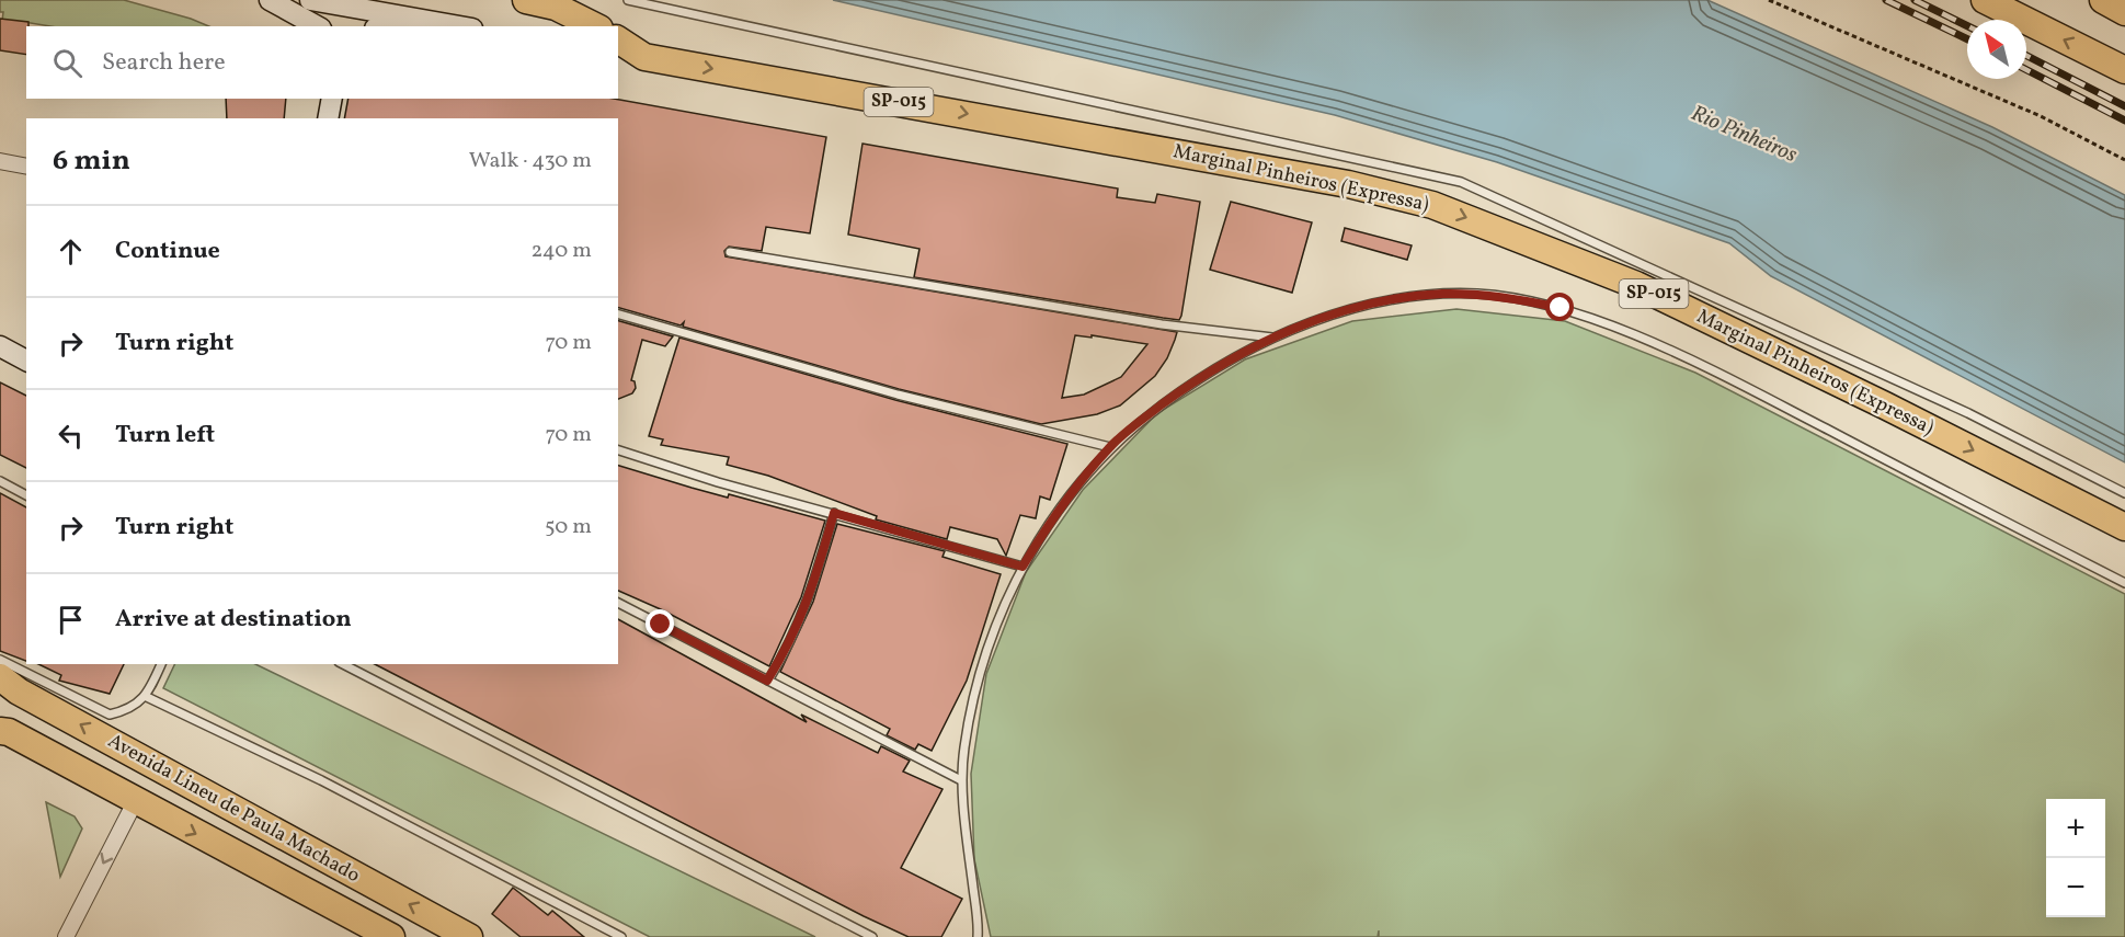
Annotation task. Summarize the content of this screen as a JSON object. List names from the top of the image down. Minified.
{"streets":{"highway":["SP-015","Marginal Pinheiros (Expressa)","Avenida Lineu de Paula Machado"]},"one_way":["Marginal Pinheiros (Expressa)"],"water":["Rio Pinheiros"],"north":"top left","page":{"search":"Search here","heading":["6 min","Walk · 430 m"],"list":[["Continue","240 m"],["Turn right","70 m"],["Turn left","70 m"],["Turn right","50 m"],"Arrive at destination"],"map_buttons":["+","−"]}}
